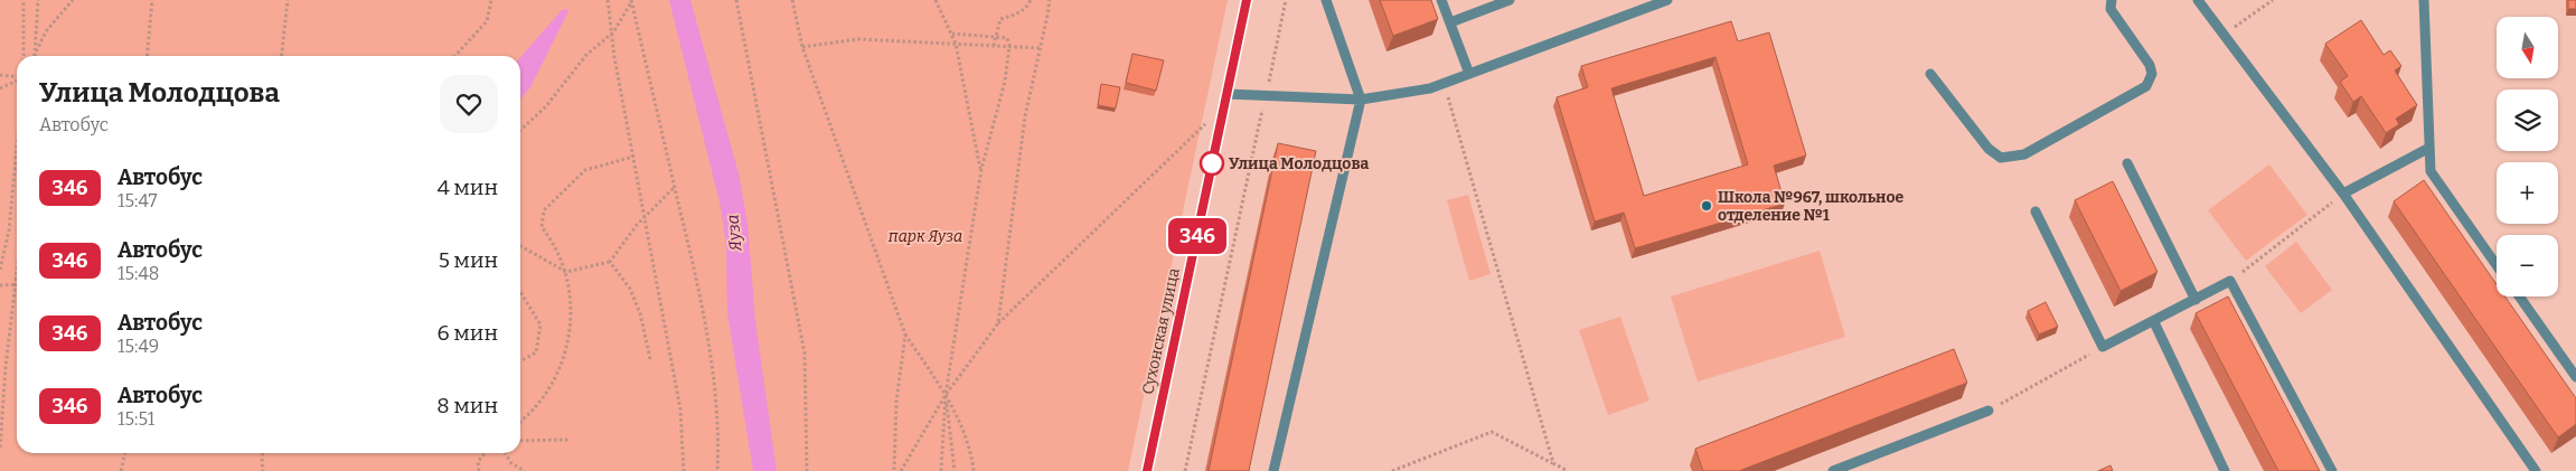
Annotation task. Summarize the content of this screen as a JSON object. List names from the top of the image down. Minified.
{"streets":{"street":["Сухонская улица"]},"water":["Яуза"],"parks":["парк Яуза"],"places":["Улица Молодцова","Школа №967, школьное отделение №1"],"lines":["bus line 346"],"north":"bottom","page":{"on_map":"346","map_buttons":["+","−"],"heading":["Улица Молодцова","Автобус"],"list":[{"mark":"346","name":"Автобус","note":"15:47","value":"4 мин"},{"mark":"346","name":"Автобус","note":"15:48","value":"5 мин"},{"mark":"346","name":"Автобус","note":"15:49","value":"6 мин"},{"mark":"346","name":"Автобус","note":"15:51","value":"8 мин"}]}}
